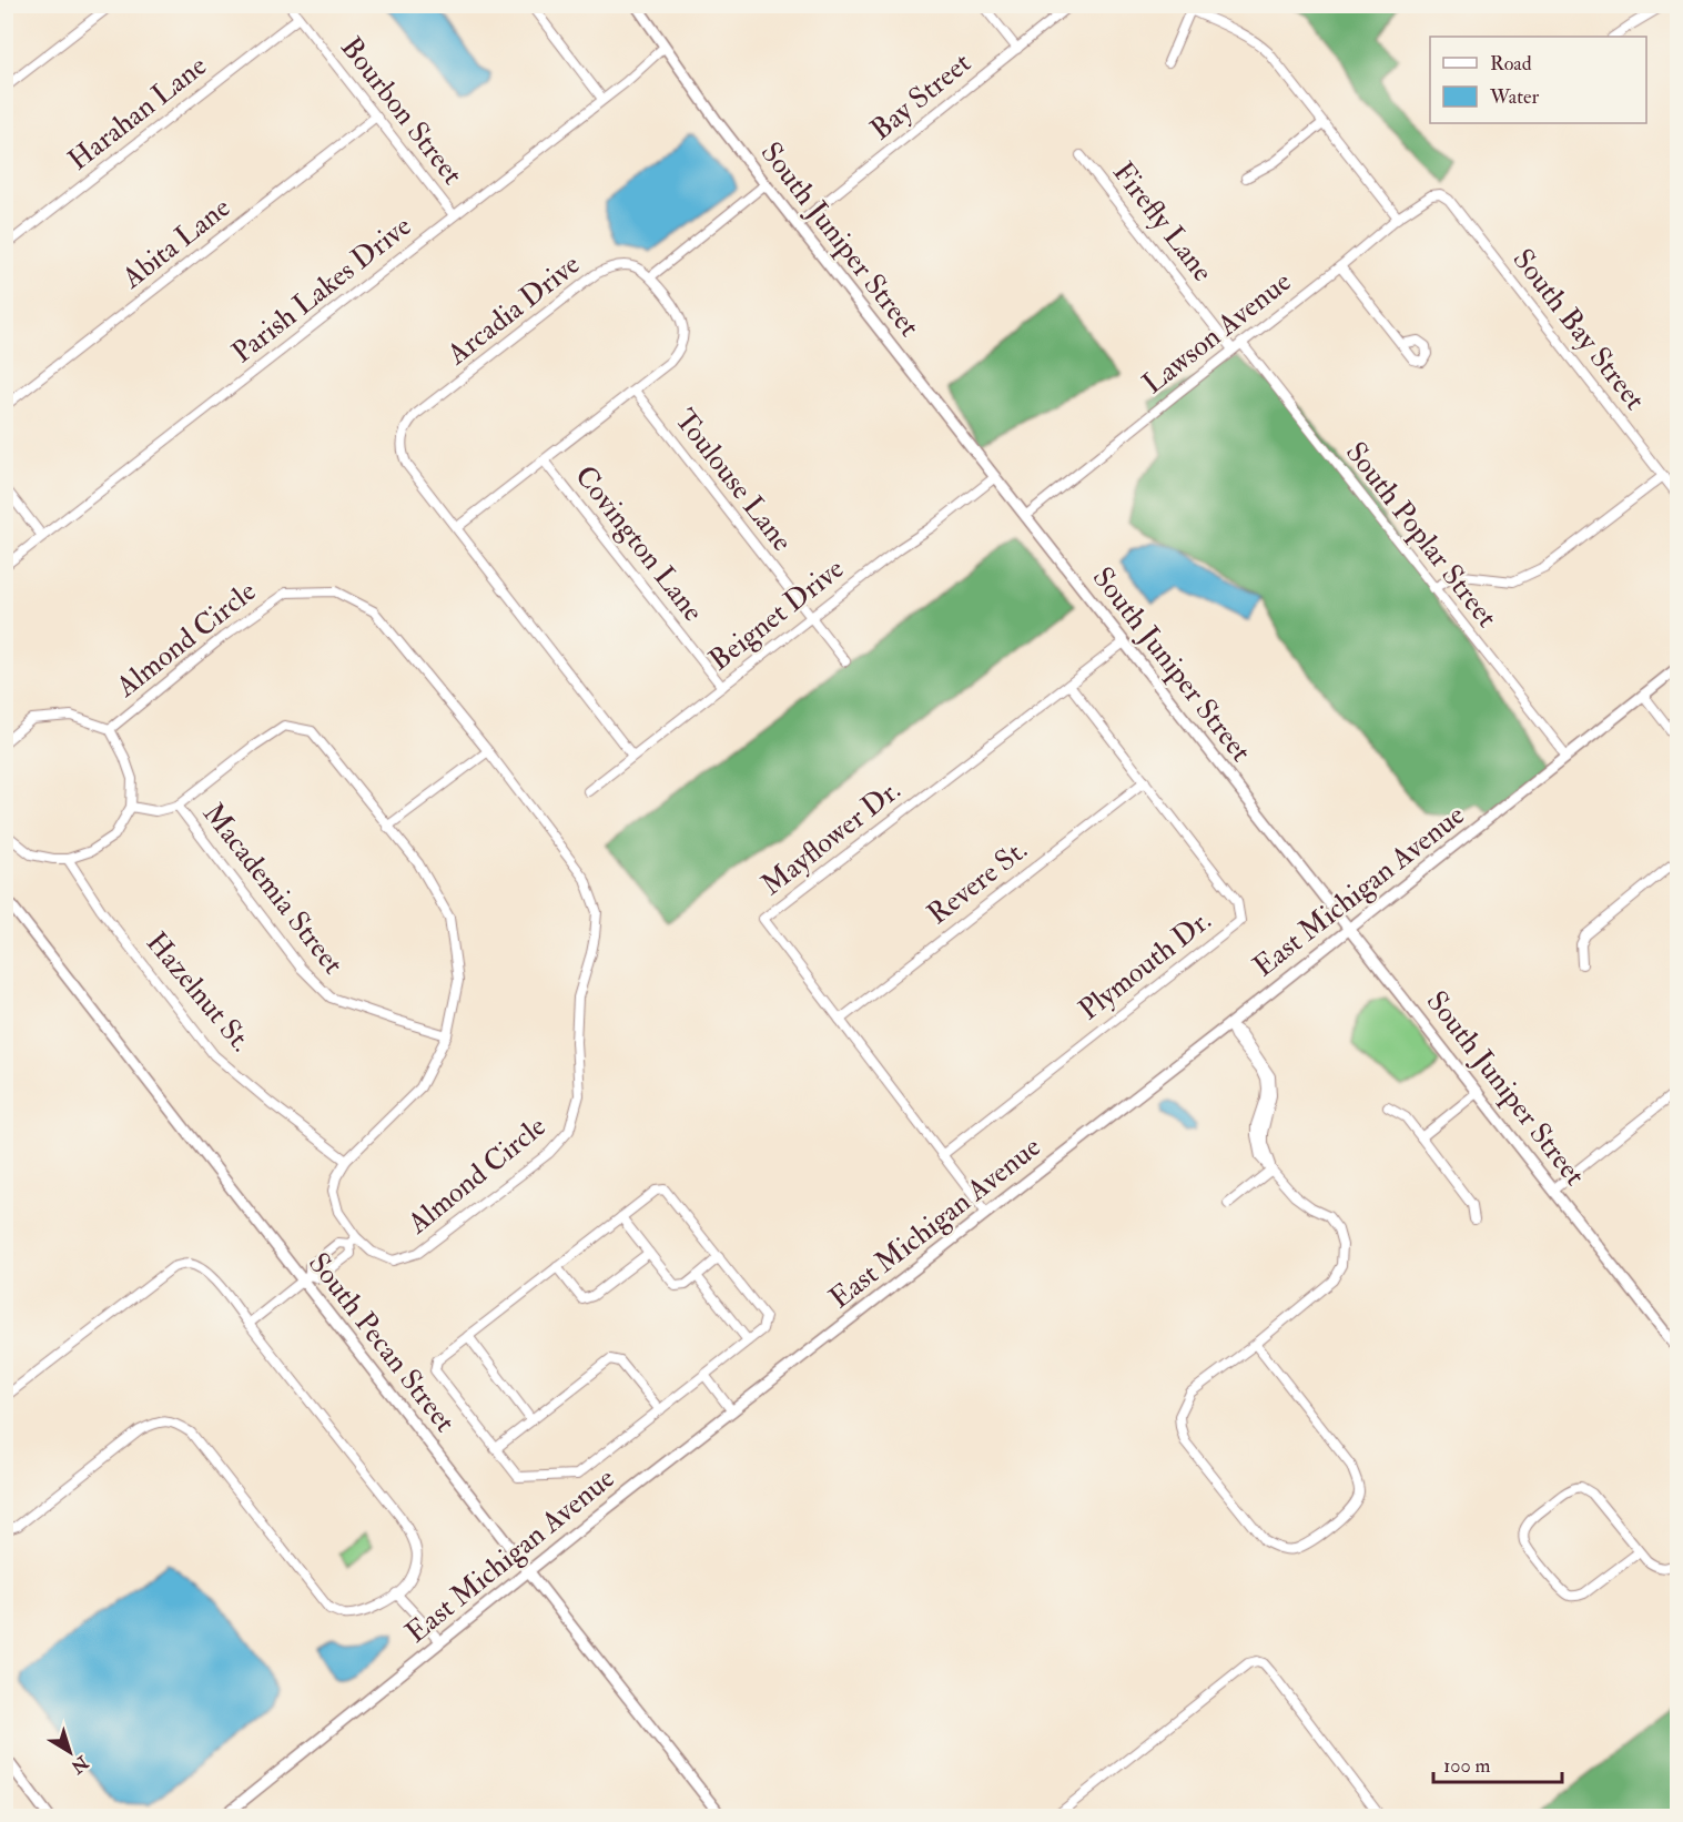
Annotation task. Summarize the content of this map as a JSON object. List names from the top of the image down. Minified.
{"streets":{"street":["Bay Street","Bourbon Street","Harahan Lane","Firefly Lane","South Juniper Street","Abita Lane","Parish Lakes Drive","Arcadia Drive","South Bay Street","Lawson Avenue","Toulouse Lane","South Poplar Street","Covington Lane","Beignet Drive","Almond Circle","Mayflower Dr.","Revere St.","Macademia Street","East Michigan Avenue","Plymouth Dr.","Hazelnut St.","South Pecan Street"]},"crossings":[["Bay Street","South Juniper Street"],["Bourbon Street","Harahan Lane"],["Bourbon Street","Abita Lane"],["Bourbon Street","Parish Lakes Drive"],["Firefly Lane","Lawson Avenue"],["South Juniper Street","Parish Lakes Drive"],["South Juniper Street","Lawson Avenue"],["South Juniper Street","Beignet Drive"],["South Juniper Street","Mayflower Dr."],["South Juniper Street","East Michigan Avenue"],["Arcadia Drive","Beignet Drive"],["South Bay Street","Lawson Avenue"],["Lawson Avenue","South Poplar Street"],["Toulouse Lane","Beignet Drive"],["South Poplar Street","East Michigan Avenue"],["Covington Lane","Beignet Drive"],["Almond Circle","Macademia Street"],["Almond Circle","Hazelnut St."],["Mayflower Dr.","Revere St."],["Mayflower Dr.","East Michigan Avenue"],["Mayflower Dr.","Plymouth Dr."],["Revere St.","Plymouth Dr."],["East Michigan Avenue","South Pecan Street"]],"legend":["Road","Water"],"scale_bar":"100 m","north":"bottom right"}
